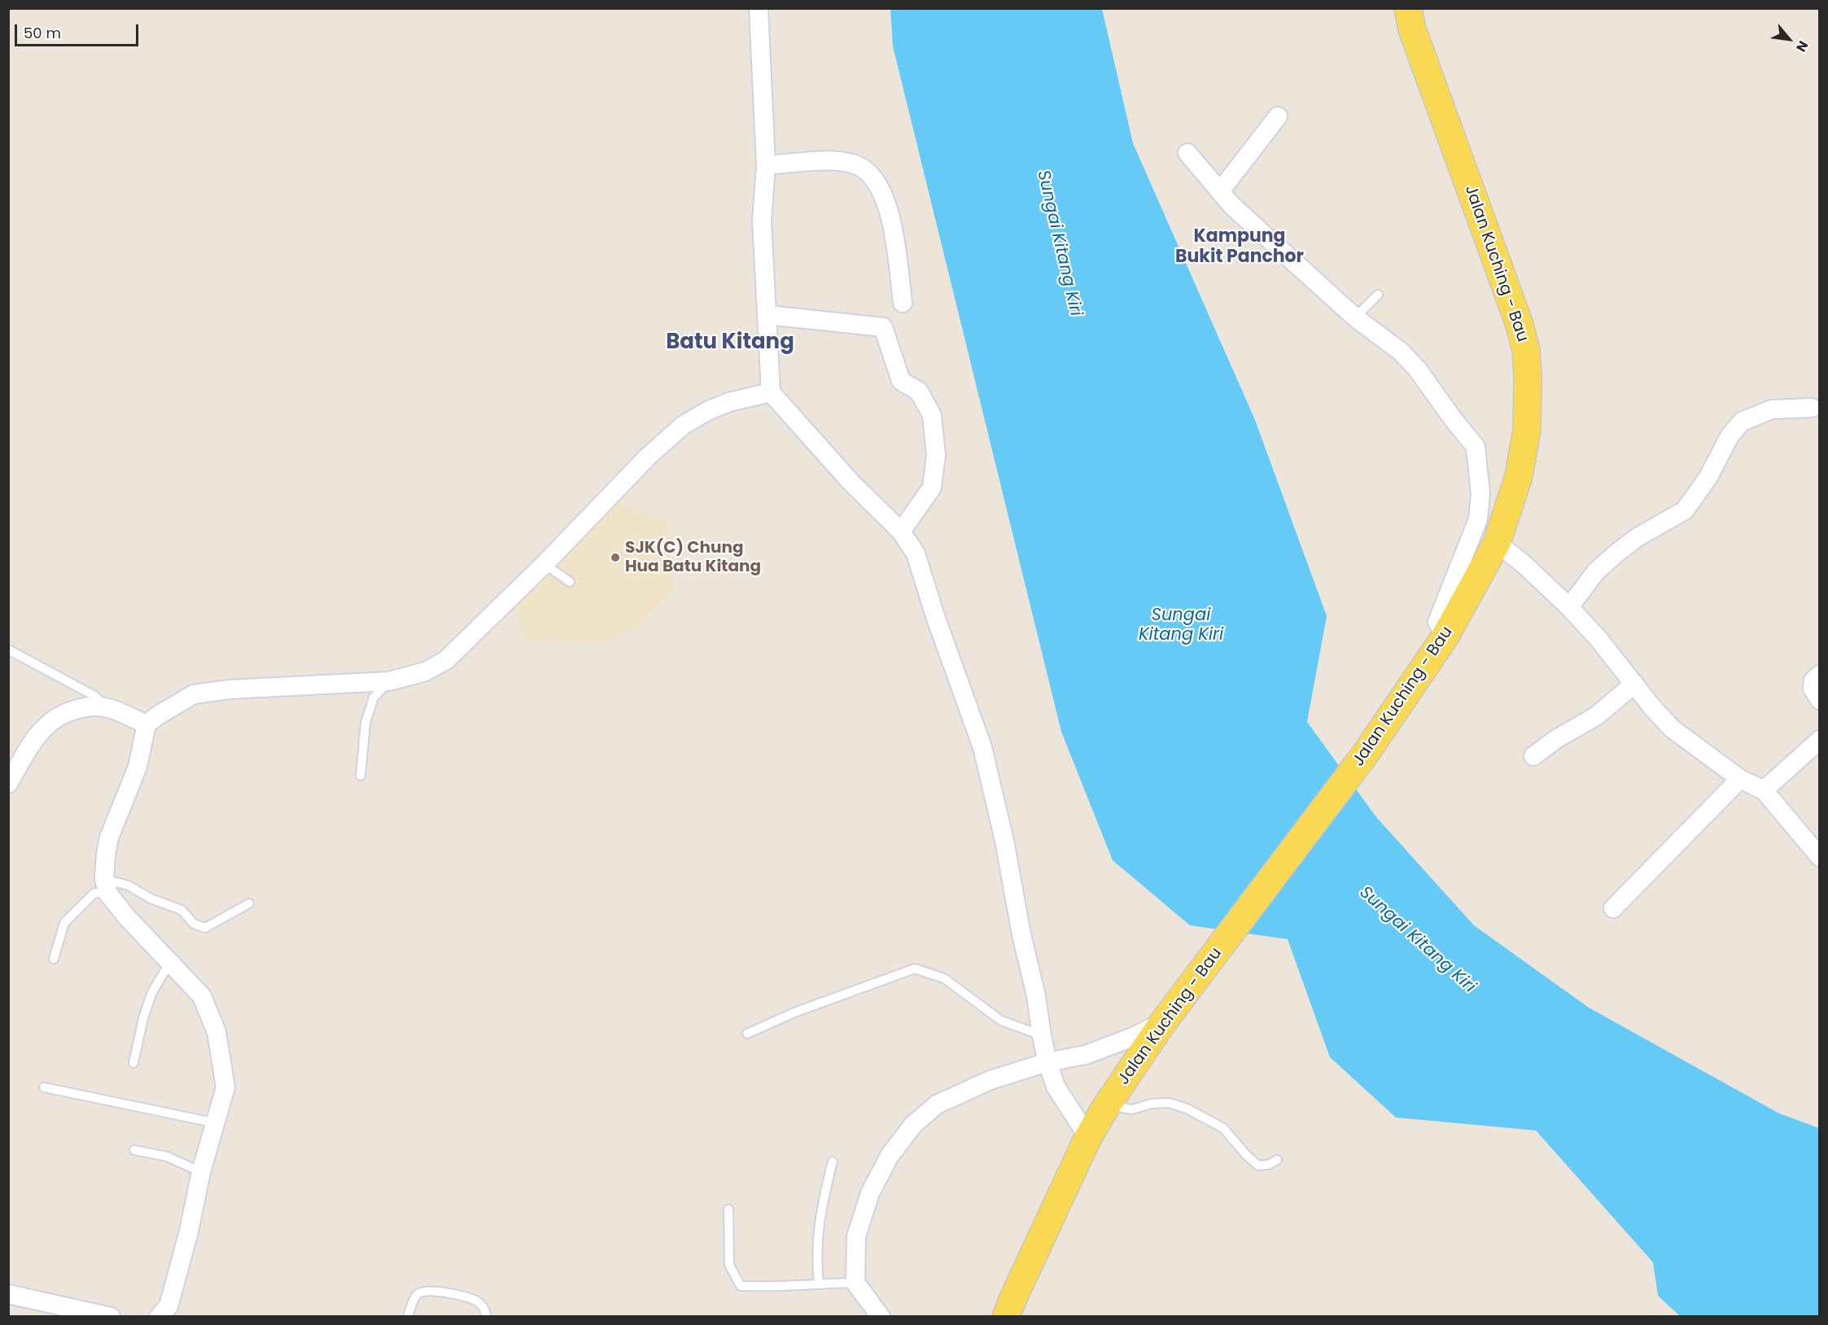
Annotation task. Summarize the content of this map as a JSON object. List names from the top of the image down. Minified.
{"streets":{"main road":["Jalan Kuching - Bau"]},"districts":["Kampung Bukit Panchor","Batu Kitang"],"water":["Sungai Kitang Kiri"],"places":["SJK(C) Chung Hua Batu Kitang"],"scale_bar":"50 m","north":"bottom right"}
